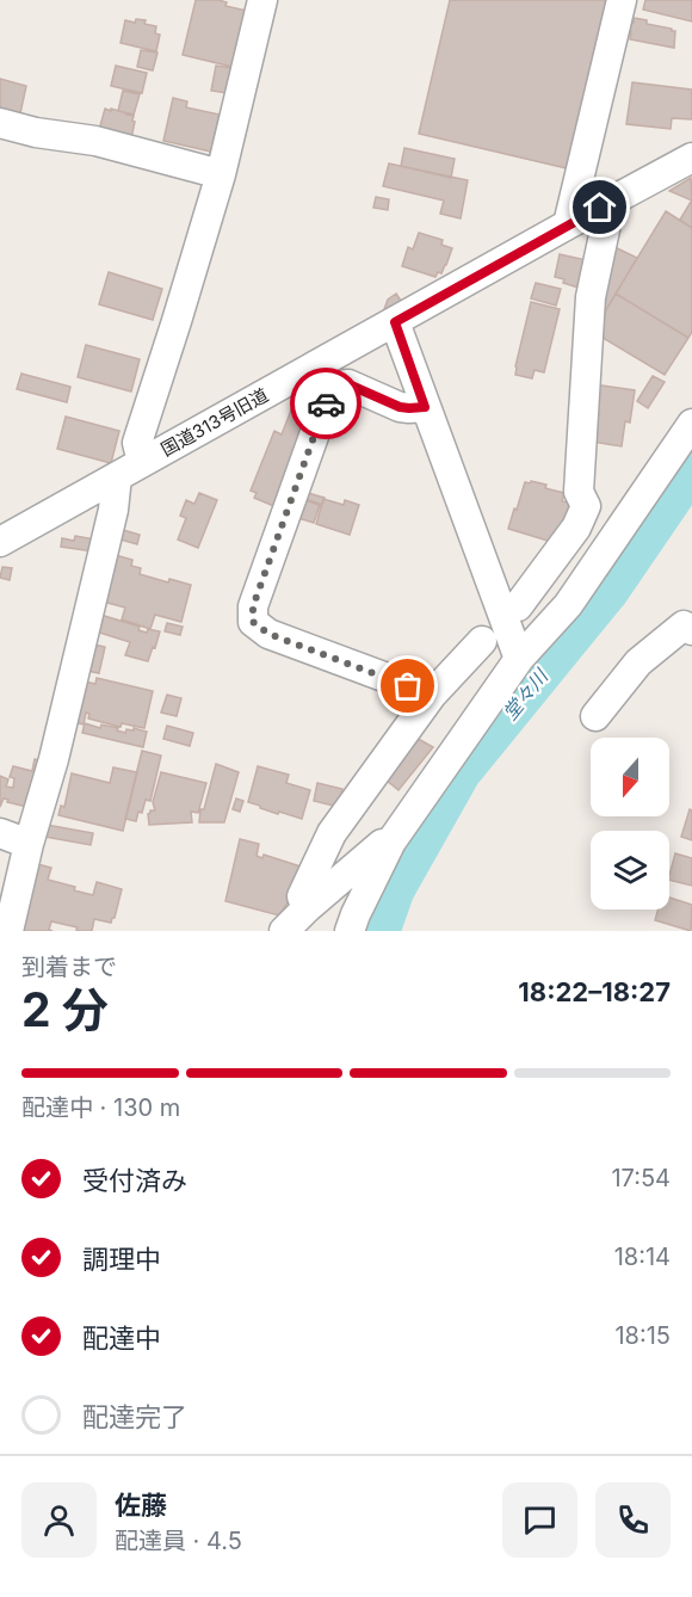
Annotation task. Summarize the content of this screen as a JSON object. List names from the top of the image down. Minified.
{"streets":{"street":["国道313号旧道"]},"water":["堂々川"],"north":"bottom","page":{"heading":["2 分","到着まで","18:22–18:27"],"panel":["佐藤","配達員 · 4.5"],"bar":"配達中 · 130 m","list":[["受付済み","17:54"],["調理中","18:14"],["配達中","18:15"],"配達完了"]}}
